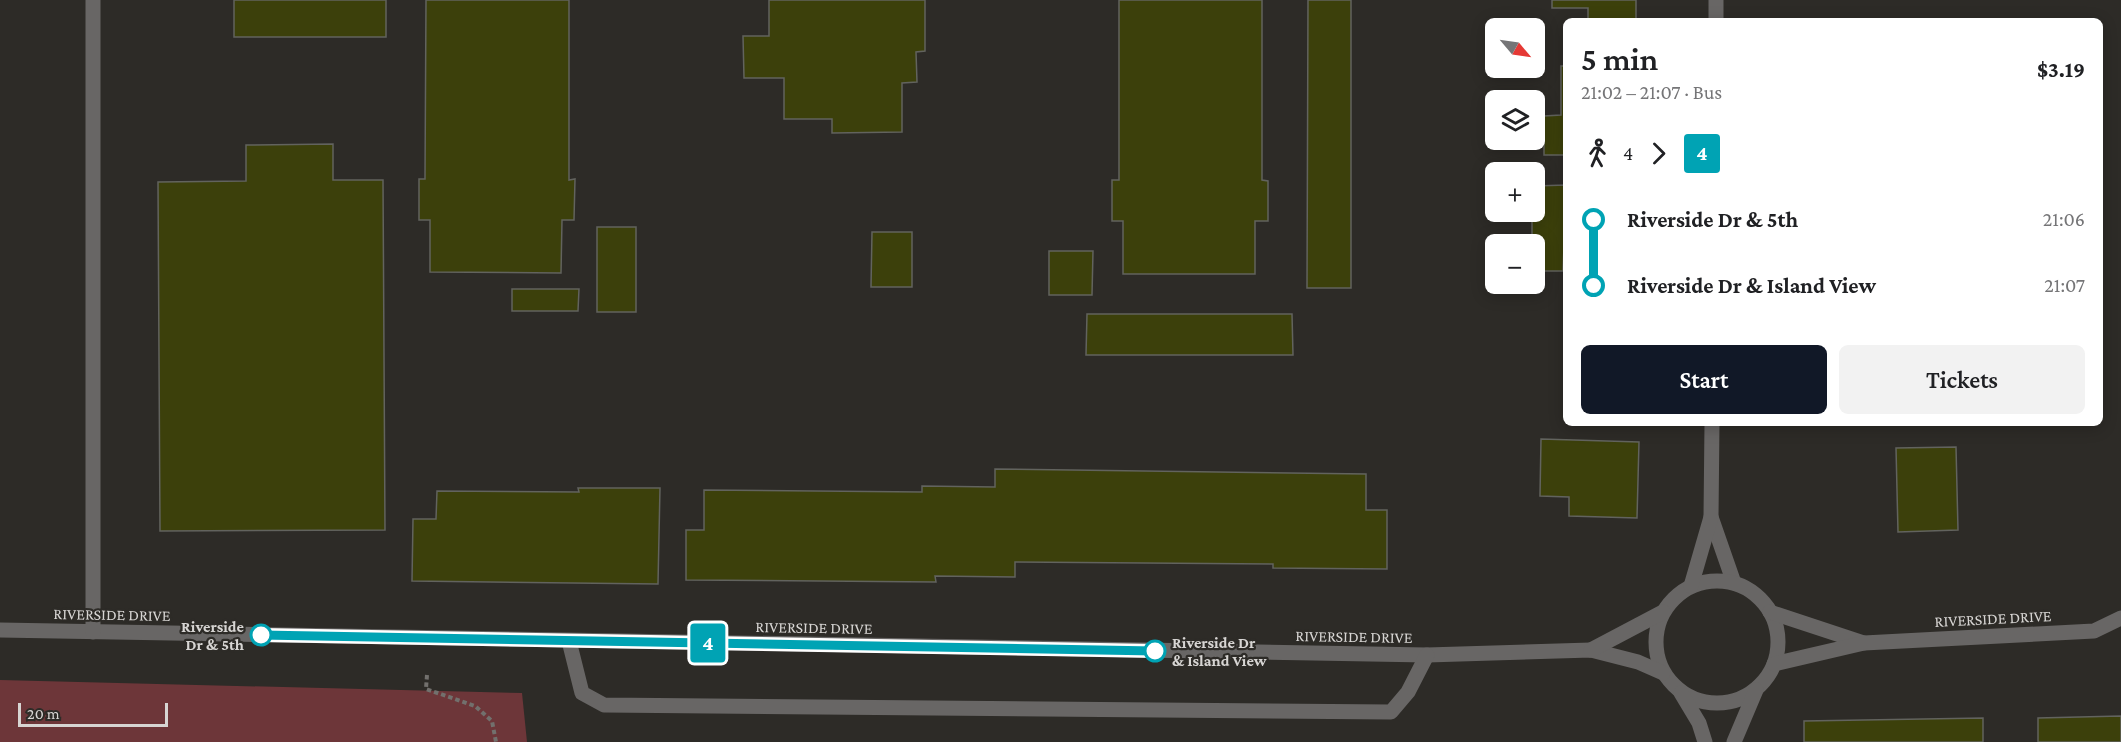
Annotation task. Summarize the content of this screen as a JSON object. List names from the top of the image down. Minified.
{"streets":{"street":["RIVERSIDE DRIVE"]},"places":["Riverside Dr & 5th","Riverside Dr & Island View"],"lines":["bus line 4"],"scale_bar":"20 m","north":"bottom right","page":{"on_map":"4","map_buttons":["+","−"],"heading":["5 min","21:02 – 21:07 · Bus","$3.19"],"legs":["4","4"],"list":[{"name":"Riverside Dr & 5th","value":"21:06"},{"name":"Riverside Dr & Island View","value":"21:07"}],"buttons":["Start","Tickets"],"scale":"20 m"}}
